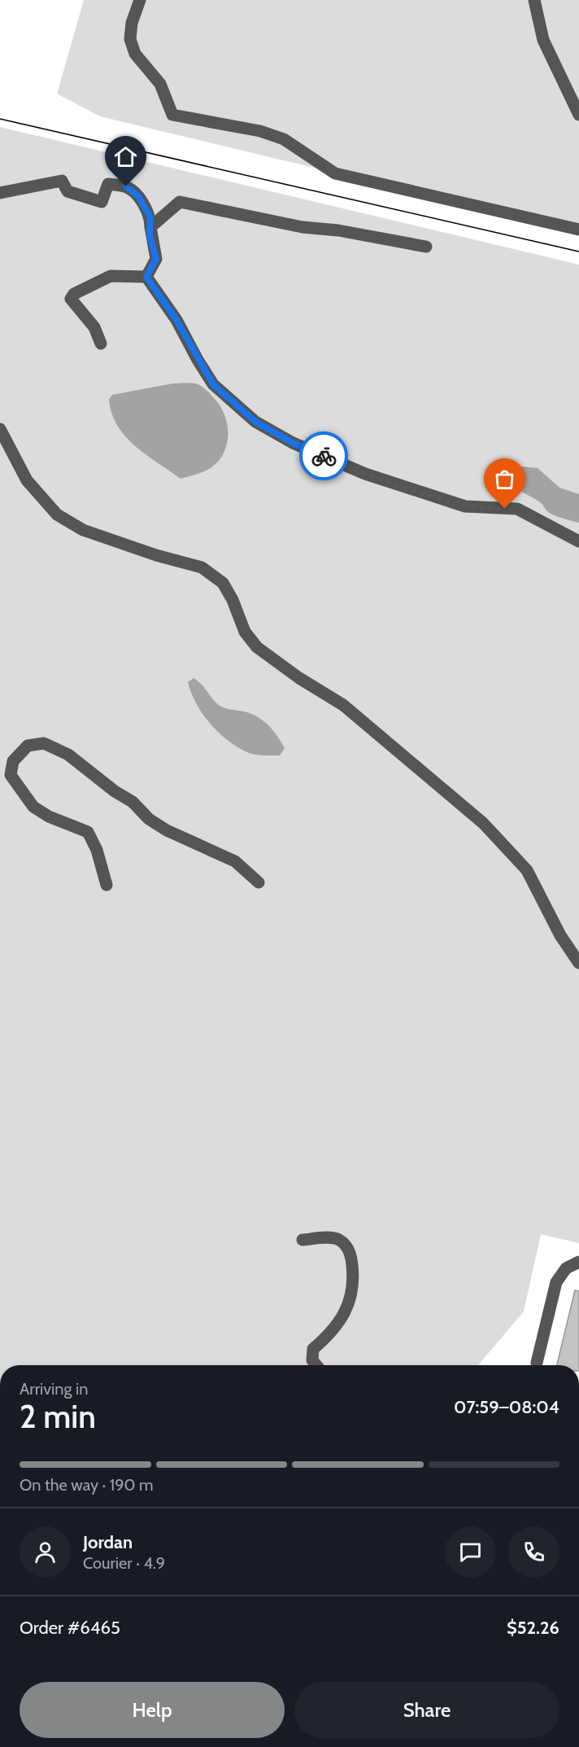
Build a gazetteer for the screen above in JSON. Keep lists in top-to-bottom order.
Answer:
{
  "page": {
    "heading": ["2 min", "Arriving in", "07:59–08:04"],
    "panel": [
      "Jordan",
      "Courier · 4.9",
      "Order #6465",
      "$52.26"
    ],
    "bar": "On the way · 190 m",
    "buttons": ["Help", "Share"]
  }
}
